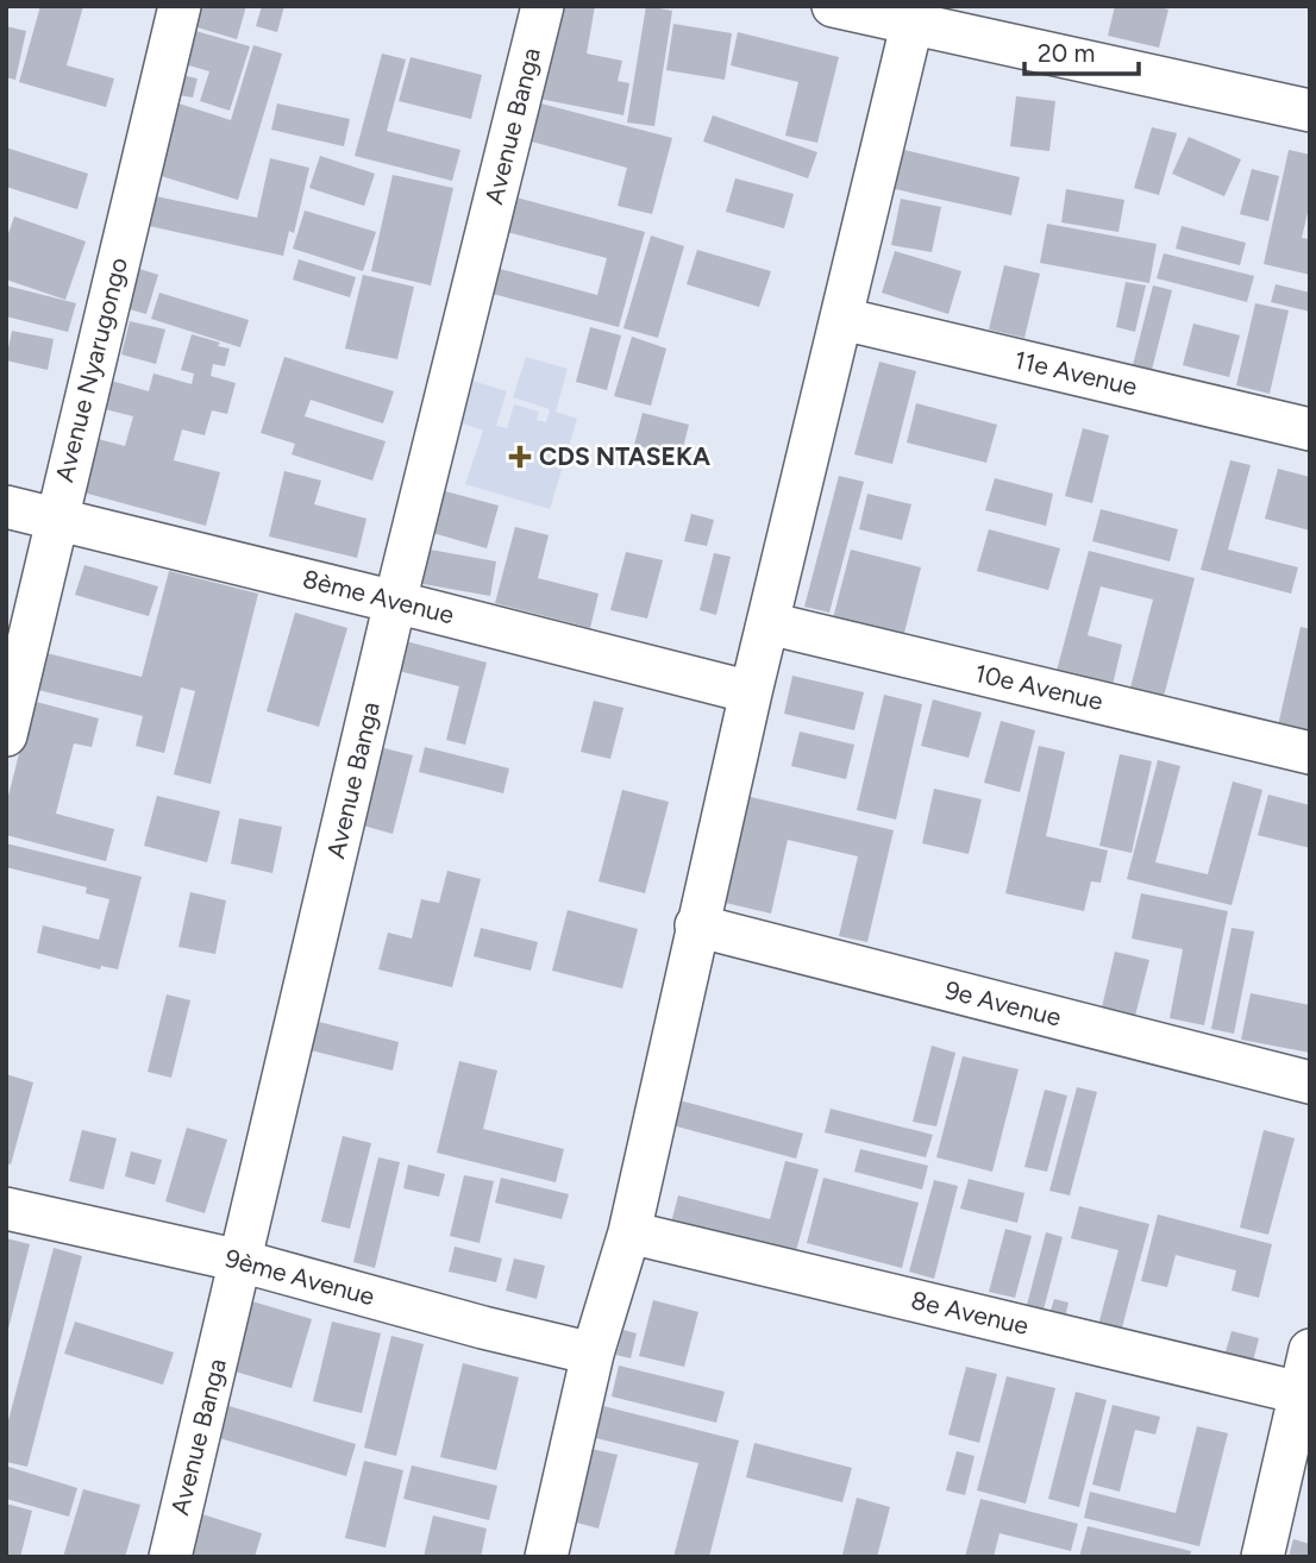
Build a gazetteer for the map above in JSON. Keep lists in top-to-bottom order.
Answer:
{
  "streets": {
    "street": [
      "Avenue Banga",
      "Avenue Nyarugongo",
      "11e Avenue",
      "8ème Avenue",
      "10e Avenue",
      "9e Avenue",
      "9ème Avenue",
      "8e Avenue"
    ]
  },
  "crossings": [
    ["Avenue Banga", "8ème Avenue"],
    ["Avenue Banga", "9ème Avenue"],
    ["Avenue Nyarugongo", "8ème Avenue"]
  ],
  "places": {
    "health": ["CDS NTASEKA"]
  },
  "scale_bar": "20 m"
}
